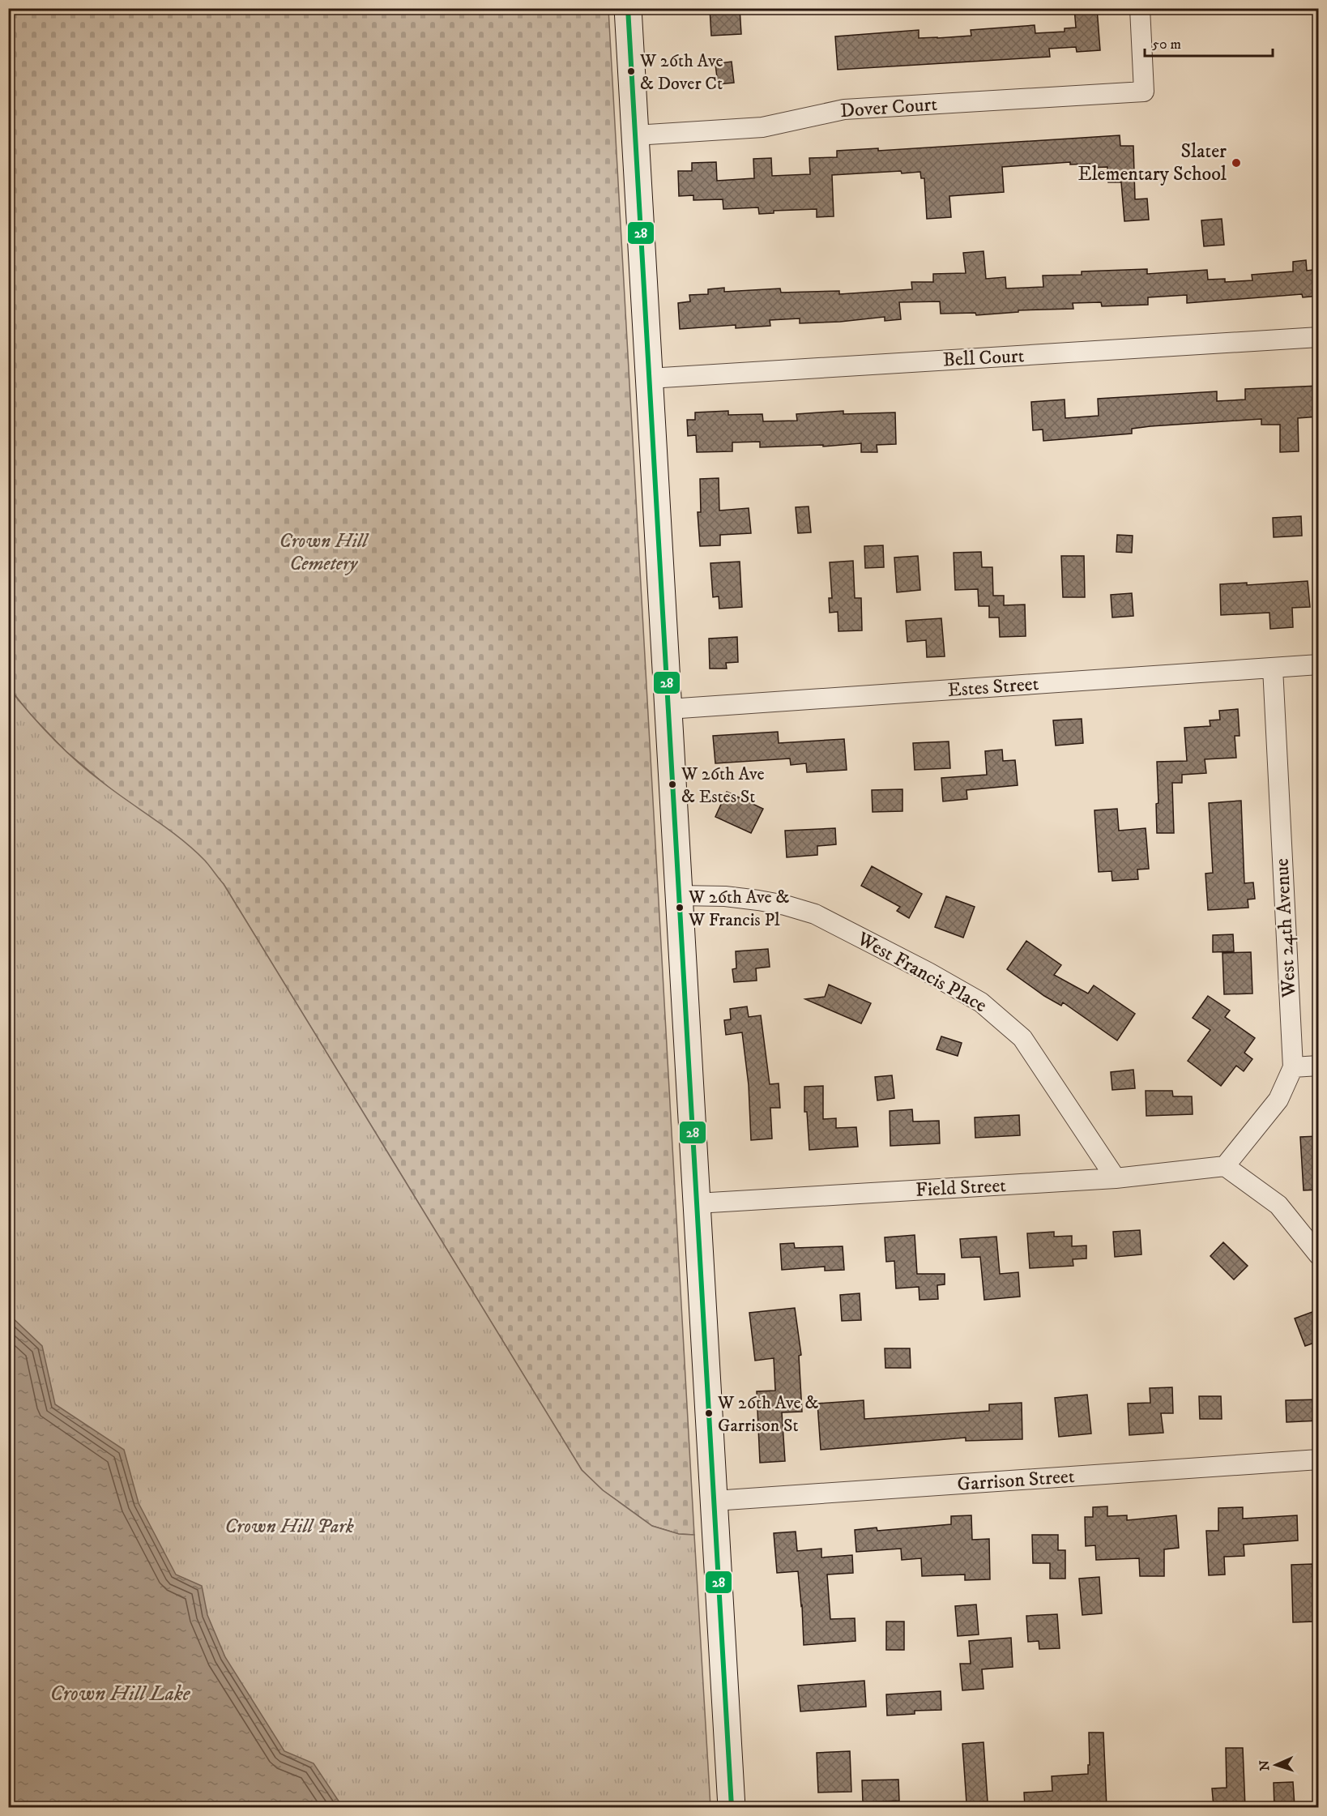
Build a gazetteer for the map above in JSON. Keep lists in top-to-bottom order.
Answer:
{
  "streets": {
    "street": [
      "Dover Court",
      "Bell Court",
      "Estes Street",
      "West 24th Avenue",
      "West Francis Place",
      "Field Street",
      "Garrison Street"
    ]
  },
  "crossings": [
    ["Estes Street", "West 24th Avenue"],
    ["West 24th Avenue", "Field Street"],
    ["West Francis Place", "Field Street"]
  ],
  "water": ["Crown Hill Lake"],
  "parks": ["Crown Hill Cemetery", "Crown Hill Park"],
  "places": [
    "W 26th Ave & Dover Ct",
    "Slater Elementary School",
    "W 26th Ave & Estes St",
    "W 26th Ave & W Francis Pl",
    "W 26th Ave & Garrison St"
  ],
  "lines": ["transit line 28"],
  "scale_bar": "50 m",
  "north": "left"
}
